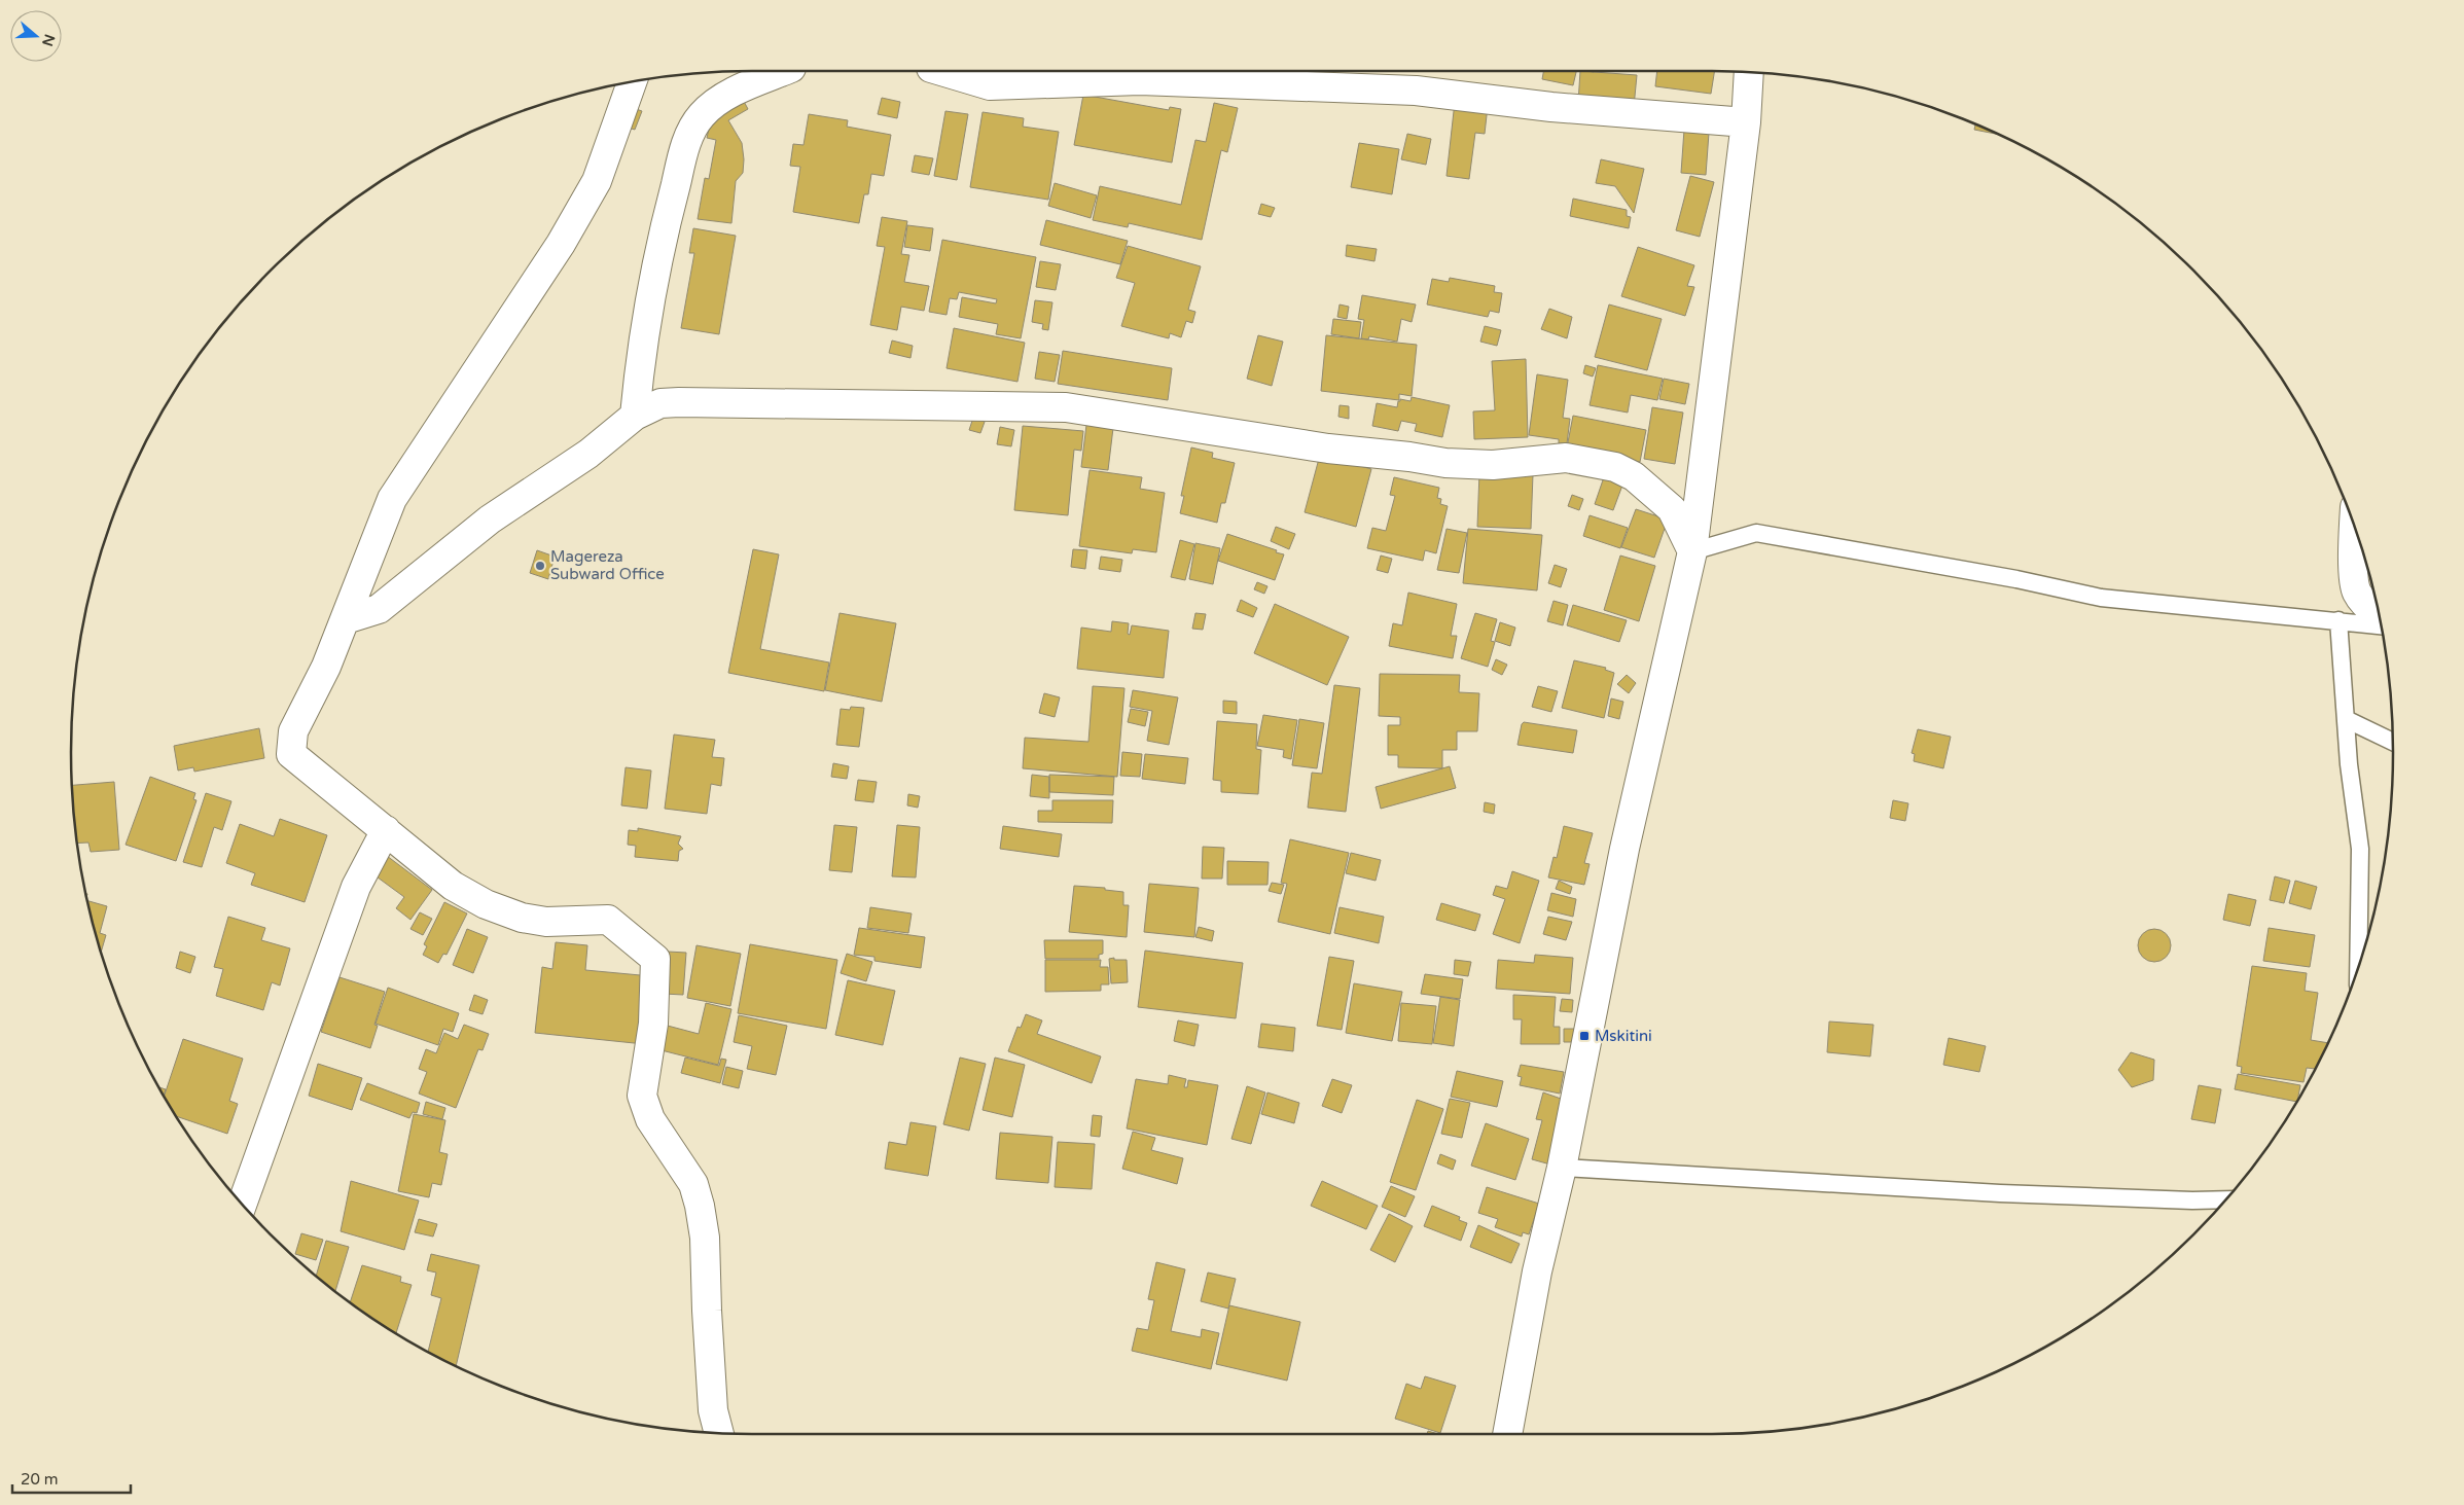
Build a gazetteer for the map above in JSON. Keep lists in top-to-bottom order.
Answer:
{
  "places": {
    "other": ["Magereza Subward Office"],
    "transit": ["Mskitini"]
  },
  "scale_bar": "20 m",
  "north": "right"
}
